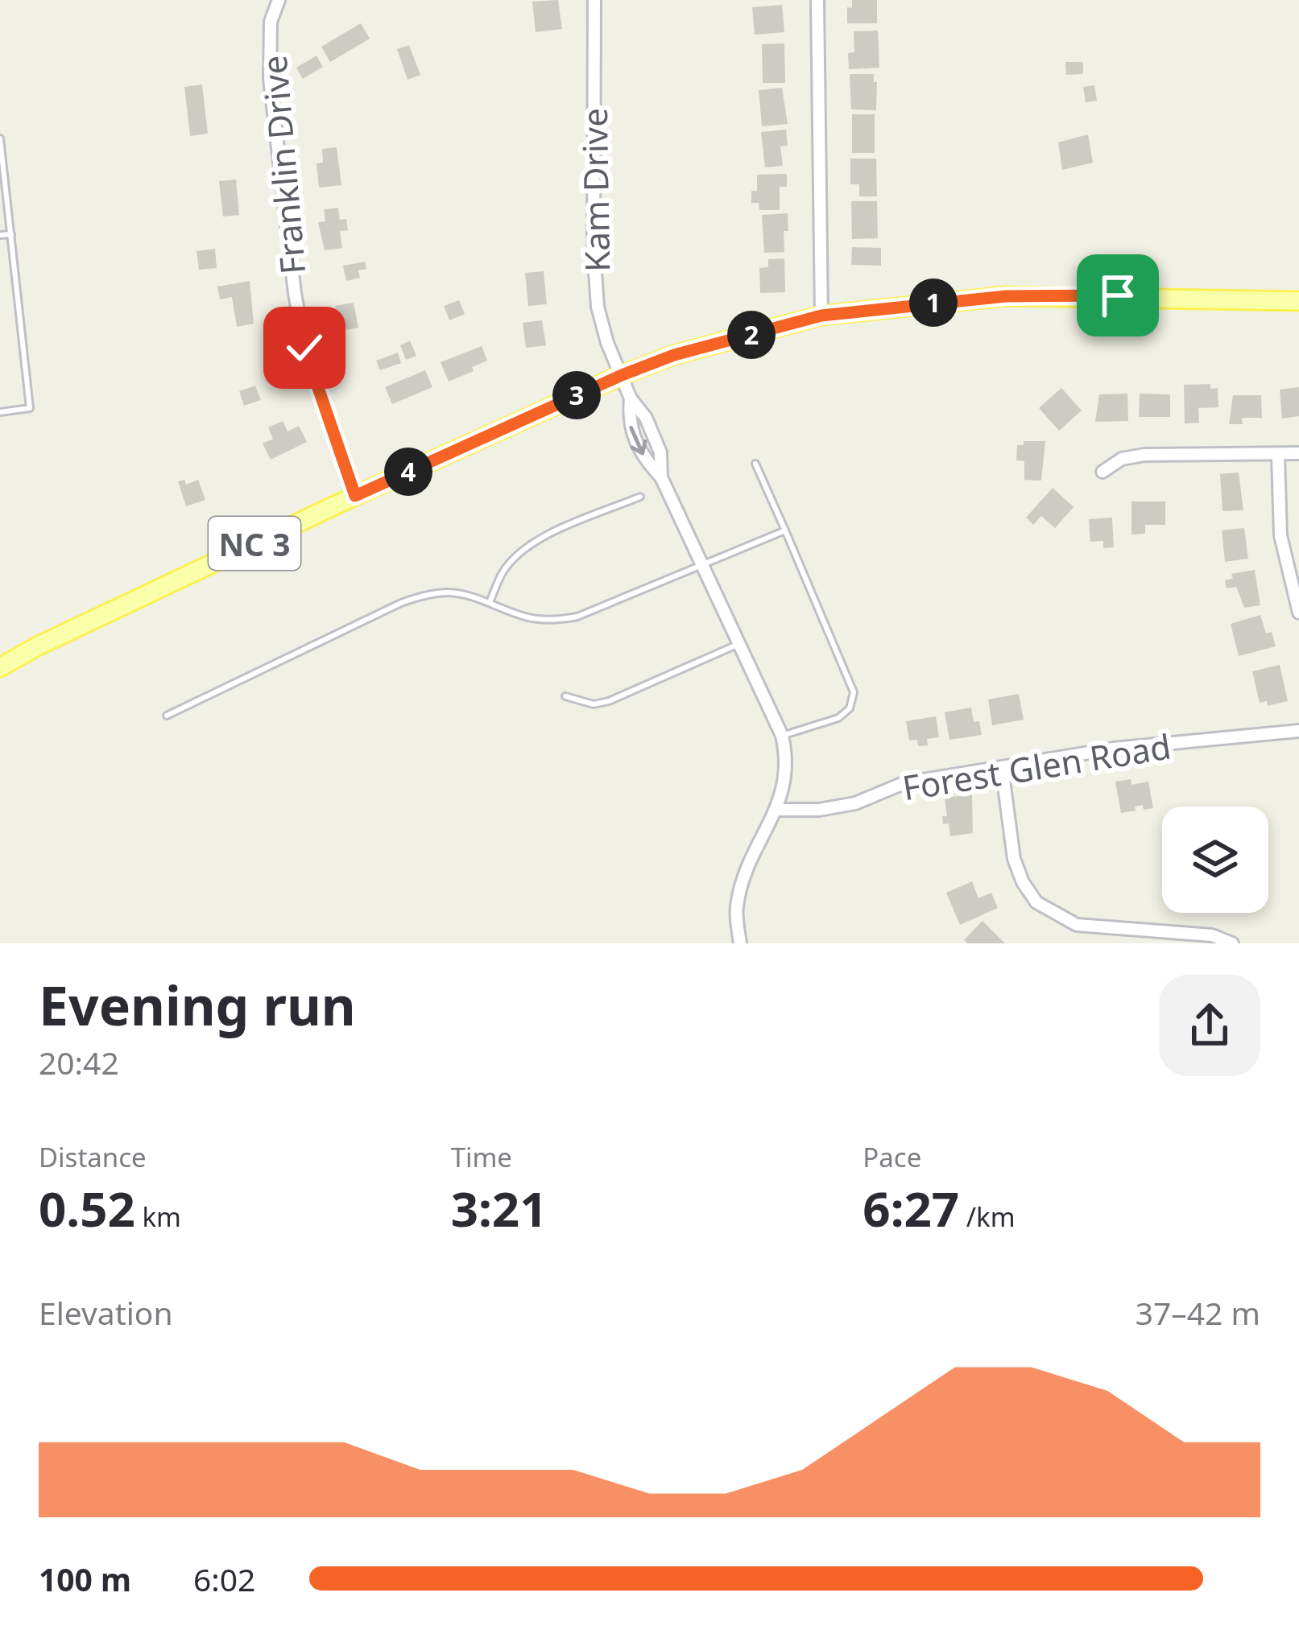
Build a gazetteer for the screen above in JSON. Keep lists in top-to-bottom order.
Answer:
{
  "streets": {
    "main road": ["NC 3"],
    "street": ["Franklin Drive", "Kam Drive", "Forest Glen Road"]
  },
  "crossings": [
    ["Franklin Drive", "NC 3"],
    ["Kam Drive", "NC 3"]
  ],
  "page": {
    "pins": [
      "1",
      "2",
      "3",
      "4"
    ],
    "heading": ["Evening run", "20:42"],
    "stats": [
      ["Distance", "0.52 km"],
      ["Time", "3:21"],
      ["Pace", "6:27 /km"]
    ],
    "chart": ["Elevation", "37–42 m"],
    "list": [
      {
        "name": "100 m",
        "note": "6:02"
      }
    ]
  }
}
